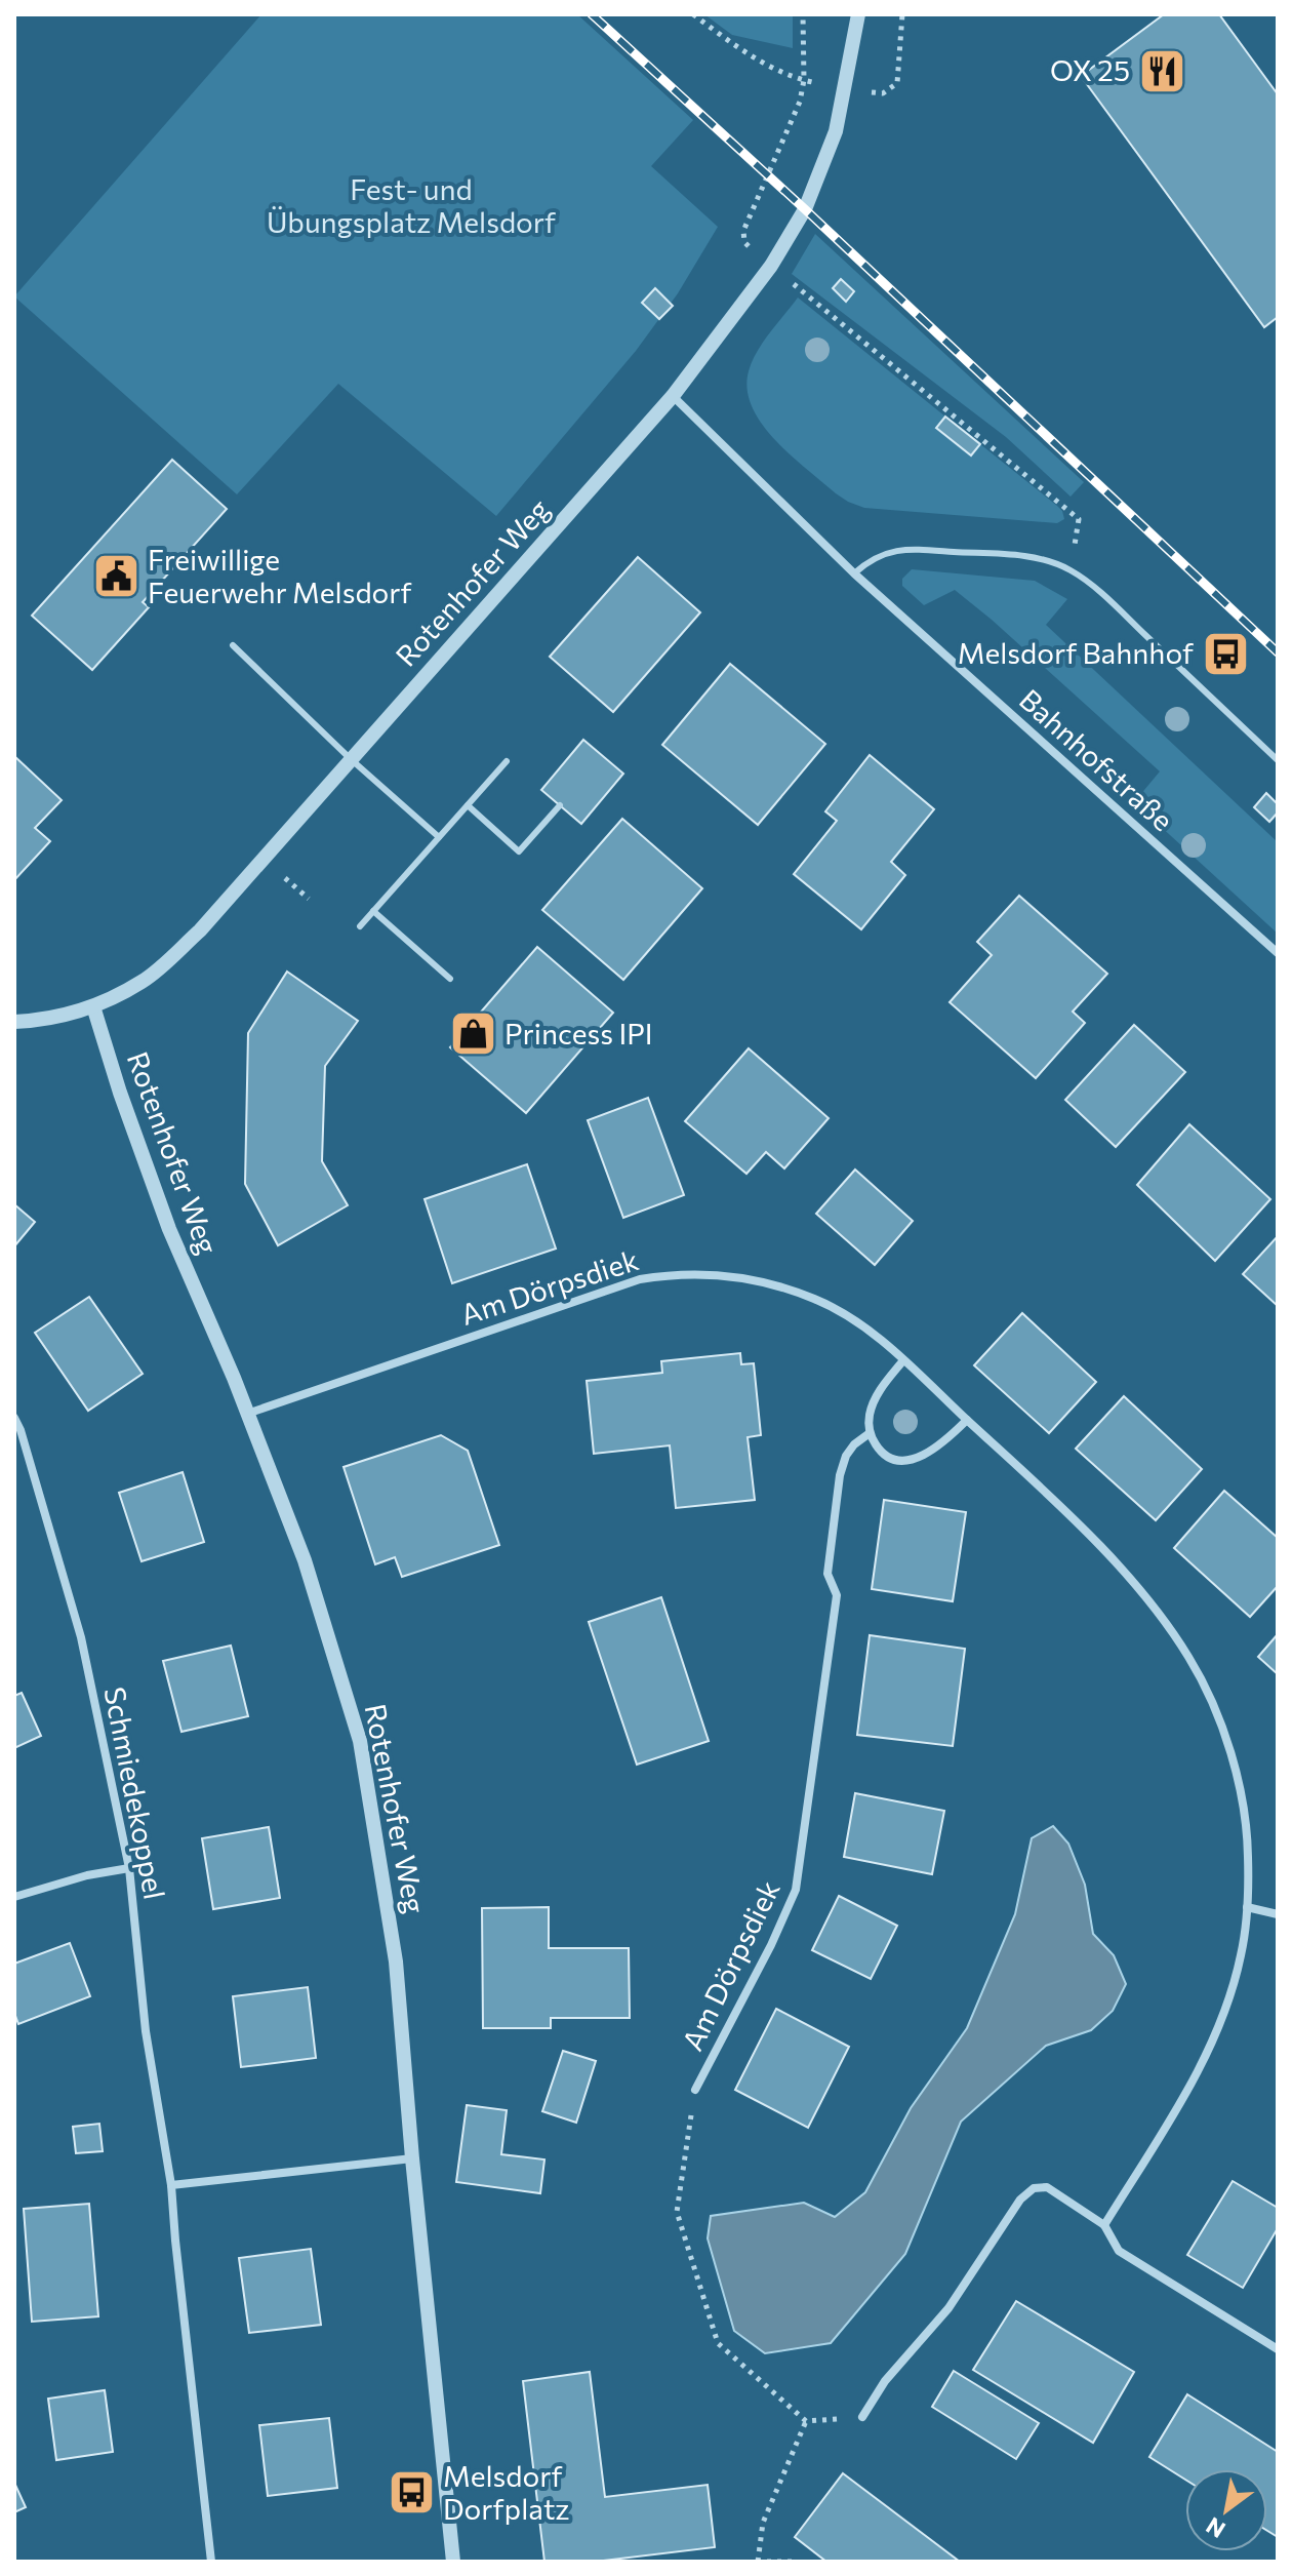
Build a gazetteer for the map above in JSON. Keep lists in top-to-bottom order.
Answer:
{
  "streets": {
    "street": [
      "Rotenhofer Weg",
      "Bahnhofstraße",
      "Am Dörpsdiek",
      "Schmiedekoppel"
    ]
  },
  "crossings": [
    ["Rotenhofer Weg", "Bahnhofstraße"],
    ["Rotenhofer Weg", "Am Dörpsdiek"]
  ],
  "parks": ["Fest- und Übungsplatz Melsdorf"],
  "places": {
    "restaurant": ["OX 25"],
    "public building": ["Freiwillige Feuerwehr Melsdorf"],
    "bus stop": ["Melsdorf Bahnhof", "Melsdorf Dorfplatz"],
    "shop": ["Princess IPI"]
  },
  "north": "bottom left"
}
